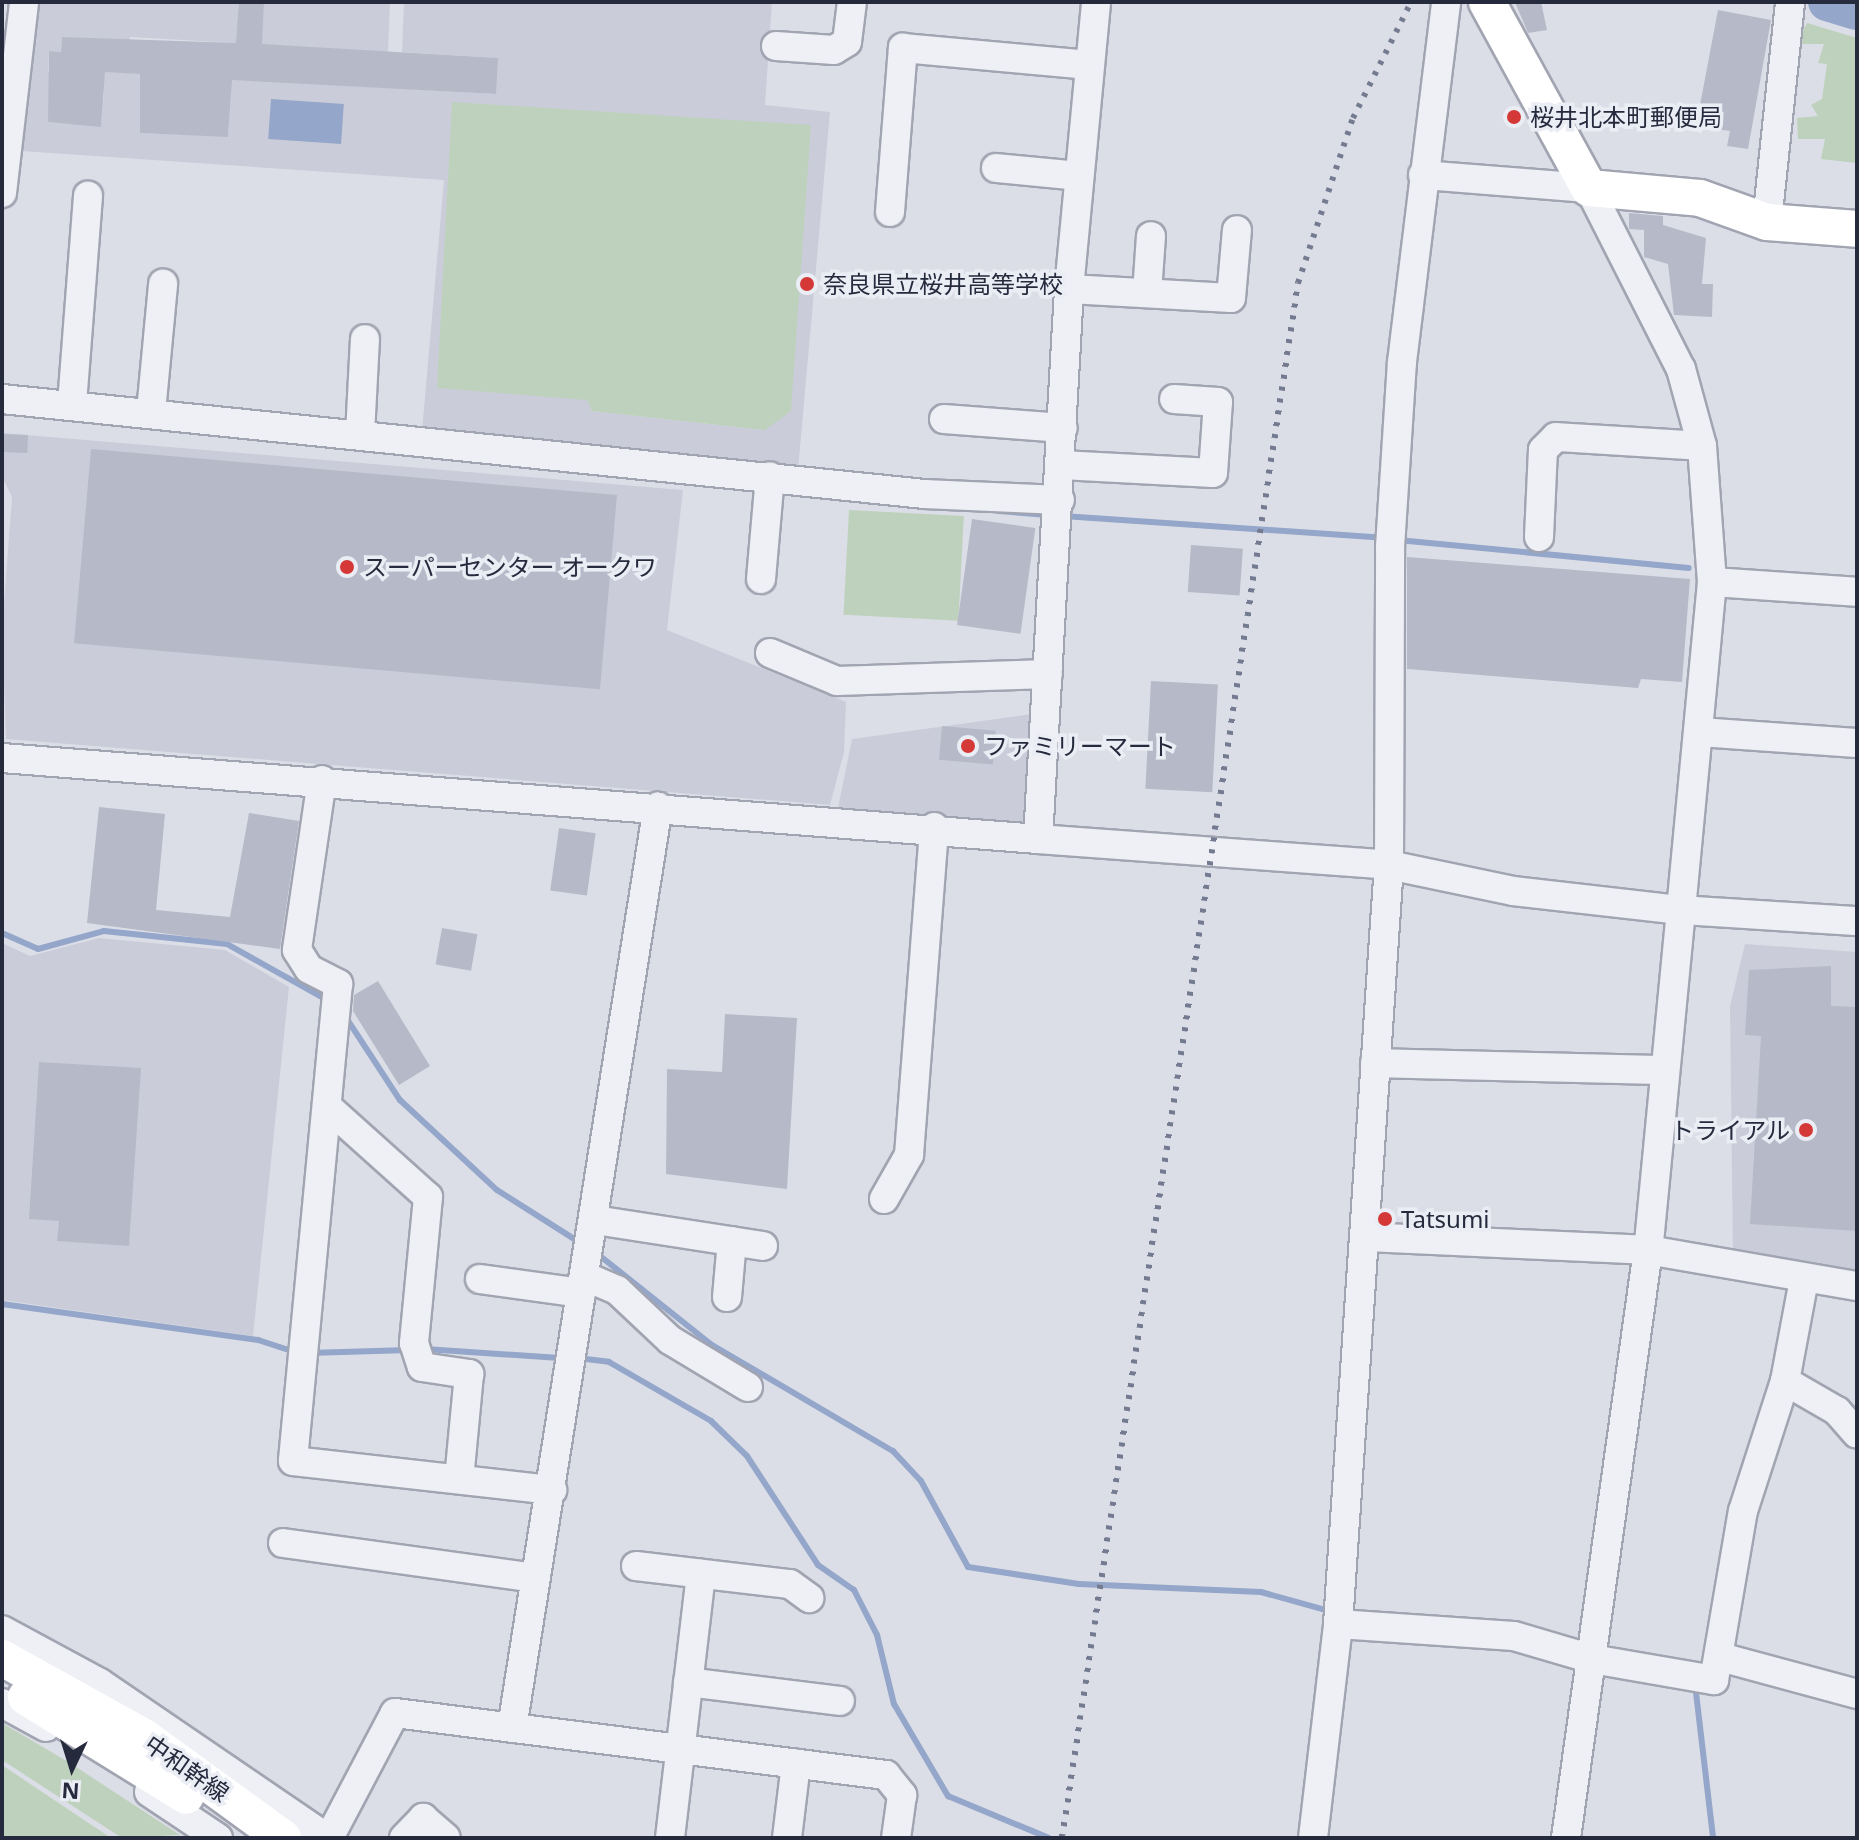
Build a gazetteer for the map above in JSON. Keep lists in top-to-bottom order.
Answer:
{
  "streets": {
    "main road": ["中和幹線"]
  },
  "places": [
    "桜井北本町郵便局",
    "奈良県立桜井高等学校",
    "スーパーセンター オークワ",
    "ファミリーマート",
    "トライアル",
    "Tatsumi"
  ],
  "north": "bottom"
}
